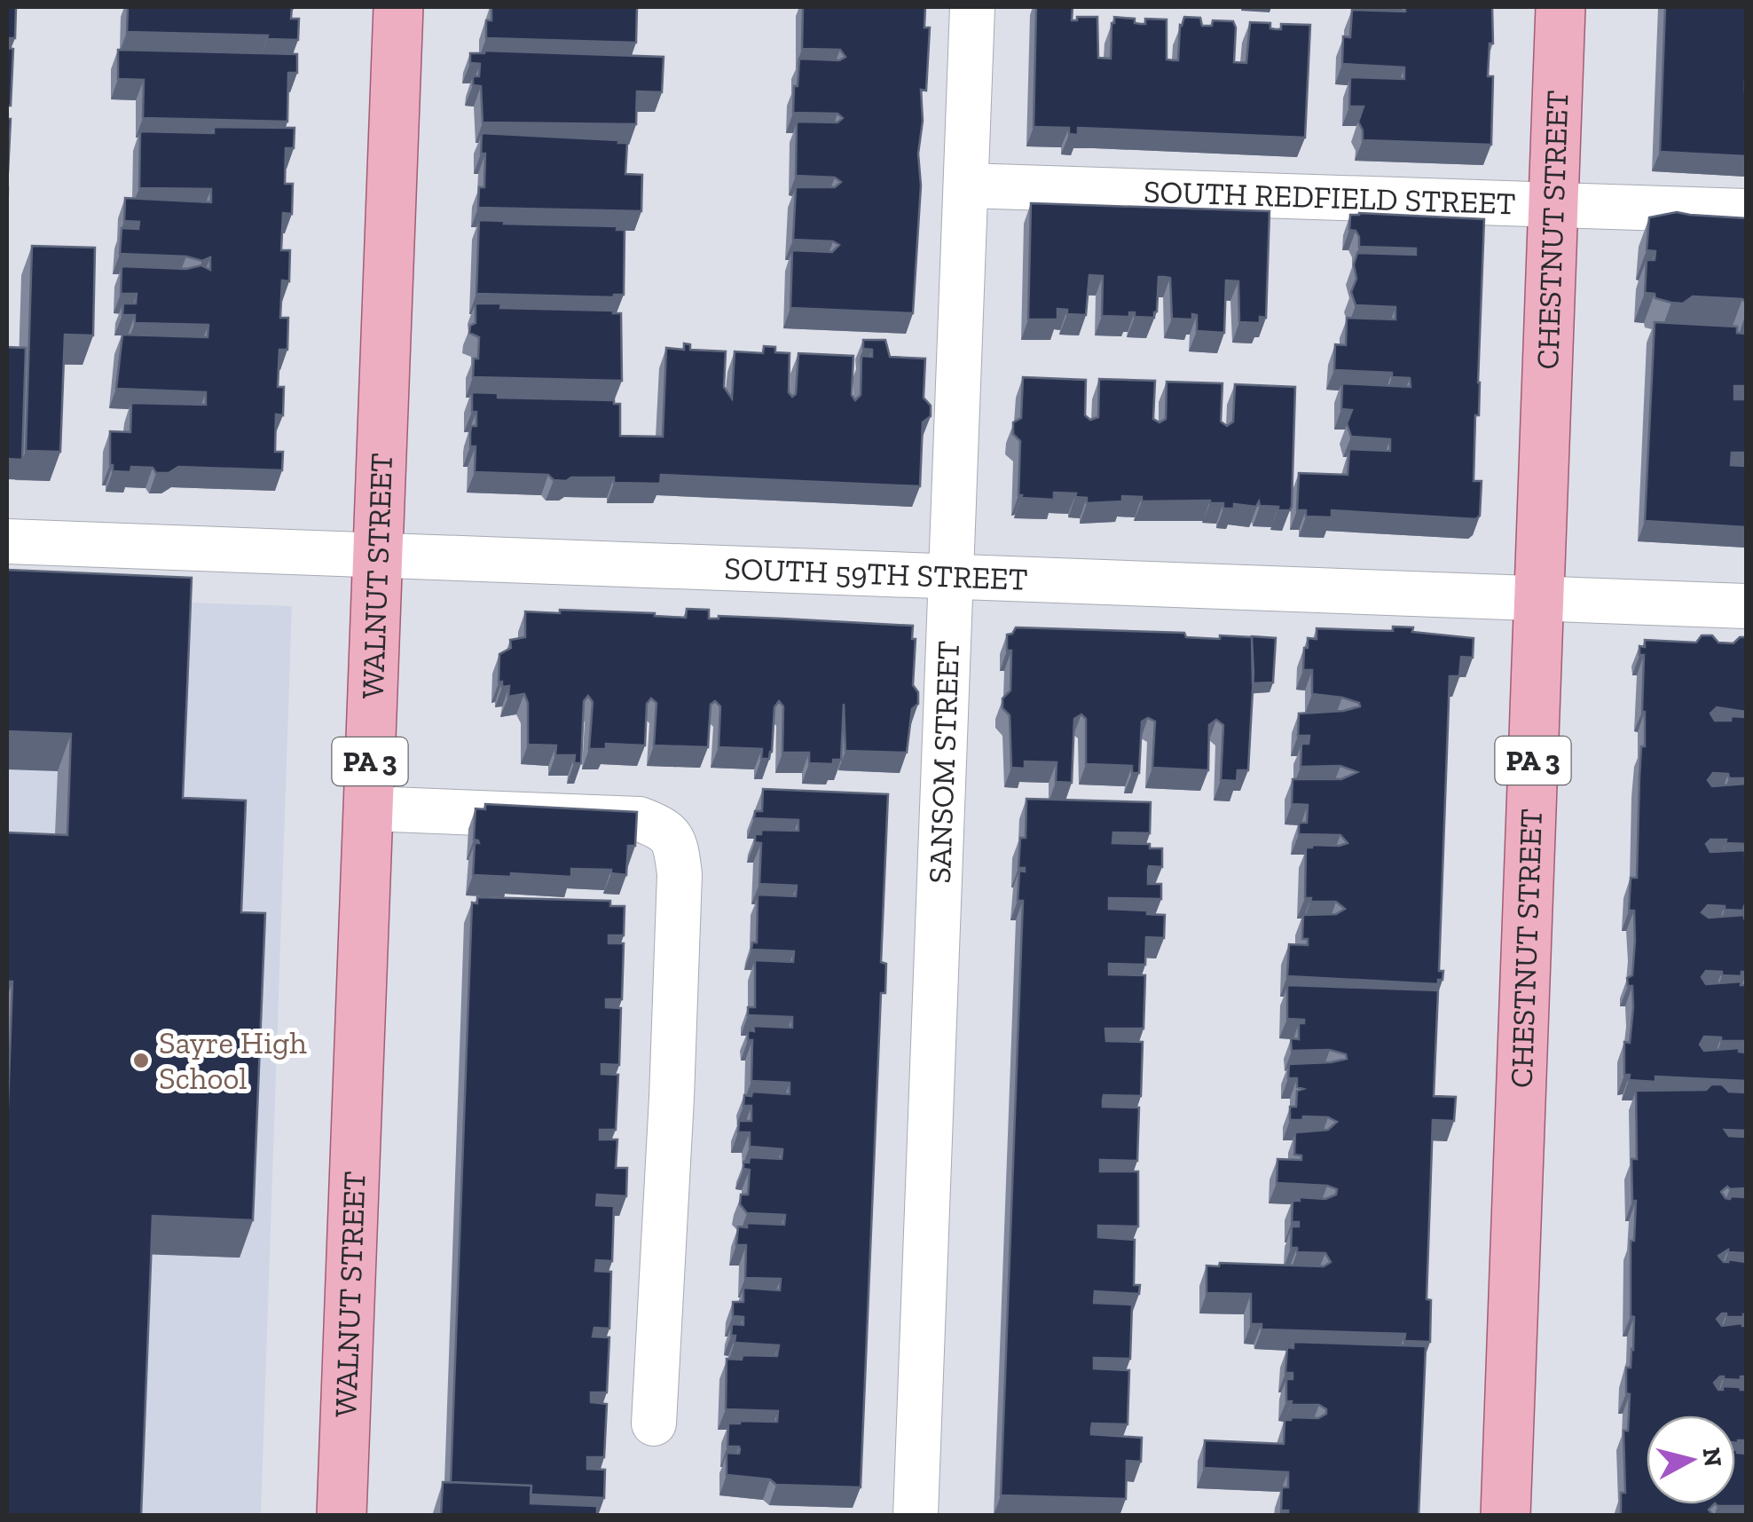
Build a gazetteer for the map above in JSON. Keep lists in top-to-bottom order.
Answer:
{
  "streets": {
    "main road": ["CHESTNUT STREET", "WALNUT STREET", "PA 3"],
    "street": ["SOUTH REDFIELD STREET", "SOUTH 59TH STREET", "SANSOM STREET"]
  },
  "crossings": [
    ["SOUTH REDFIELD STREET", "CHESTNUT STREET"],
    ["SOUTH REDFIELD STREET", "SANSOM STREET"],
    ["CHESTNUT STREET", "SOUTH 59TH STREET"],
    ["SOUTH 59TH STREET", "WALNUT STREET"],
    ["SOUTH 59TH STREET", "SANSOM STREET"]
  ],
  "places": ["Sayre High School"],
  "north": "right"
}
